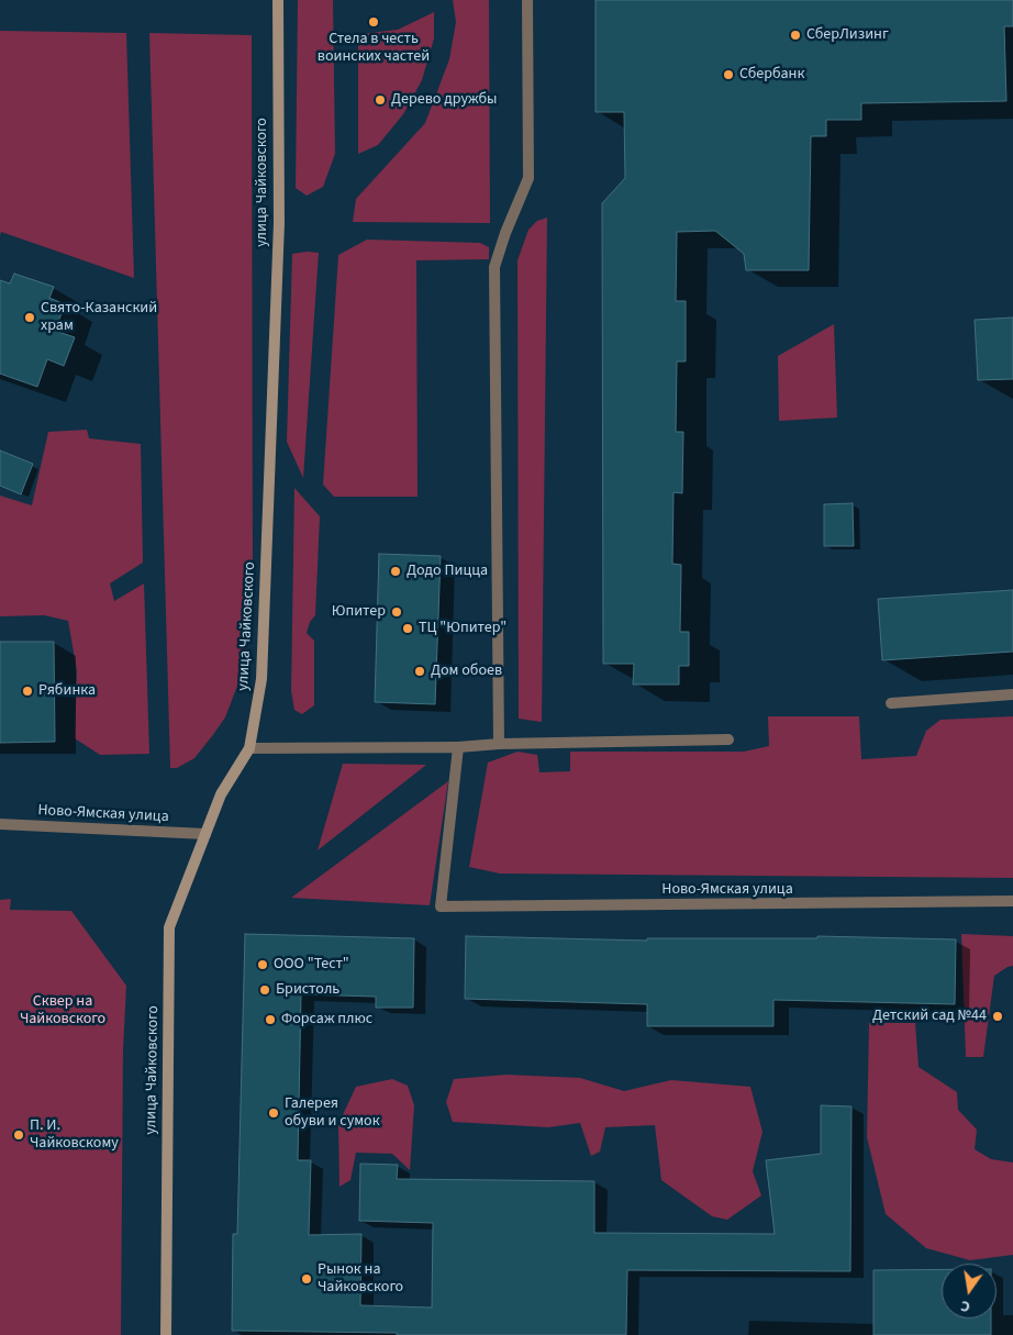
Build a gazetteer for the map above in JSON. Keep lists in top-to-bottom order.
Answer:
{
  "streets": {
    "main road": ["улица Чайковского"],
    "street": ["Ново-Ямская улица"]
  },
  "crossings": [
    ["улица Чайковского", "Ново-Ямская улица"]
  ],
  "parks": ["Сквер на Чайковского"],
  "places": [
    "Стела в честь воинских частей",
    "СберЛизинг",
    "Сбербанк",
    "Дерево дружбы",
    "Свято-Казанский храм",
    "Додо Пицца",
    "Юпитер",
    "ТЦ \"Юпитер\"",
    "Дом обоев",
    "Рябинка",
    "ООО \"Тест\"",
    "Бристоль",
    "Детский сад №44",
    "Форсаж плюс",
    "Галерея обуви и сумок",
    "П. И. Чайковскому",
    "Рынок на Чайковского"
  ],
  "north": "bottom"
}
